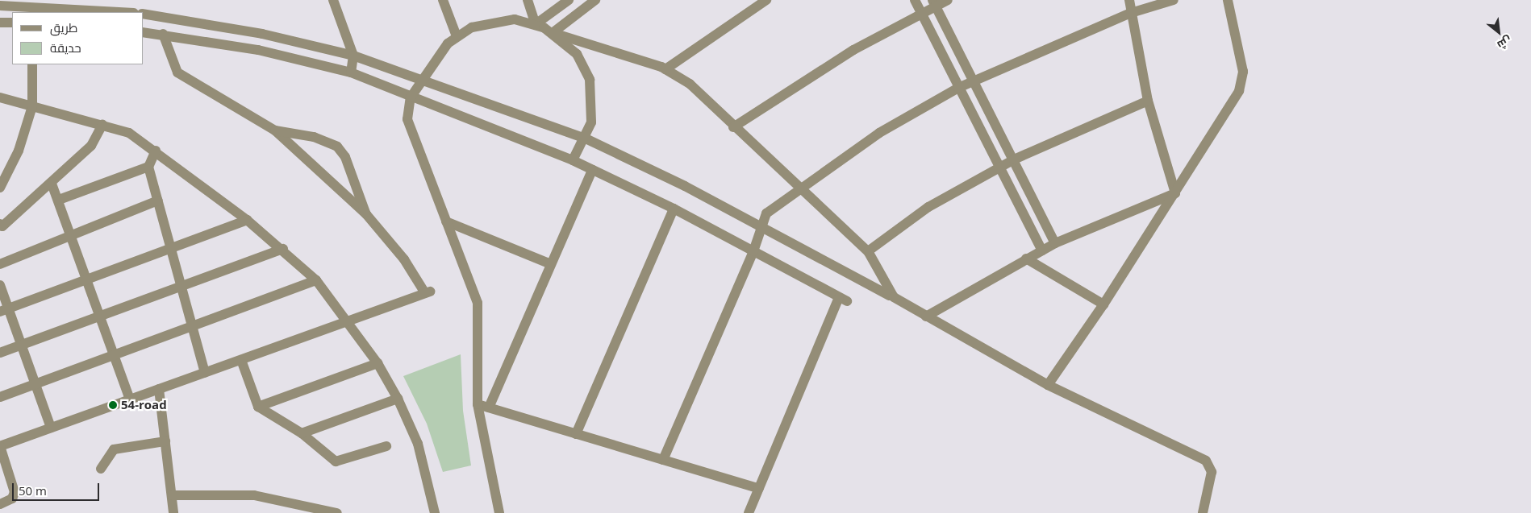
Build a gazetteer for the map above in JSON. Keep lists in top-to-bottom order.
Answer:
{
  "places": ["54-road"],
  "legend": ["طريق", "حديقة"],
  "scale_bar": "50 m",
  "north": "bottom right"
}
